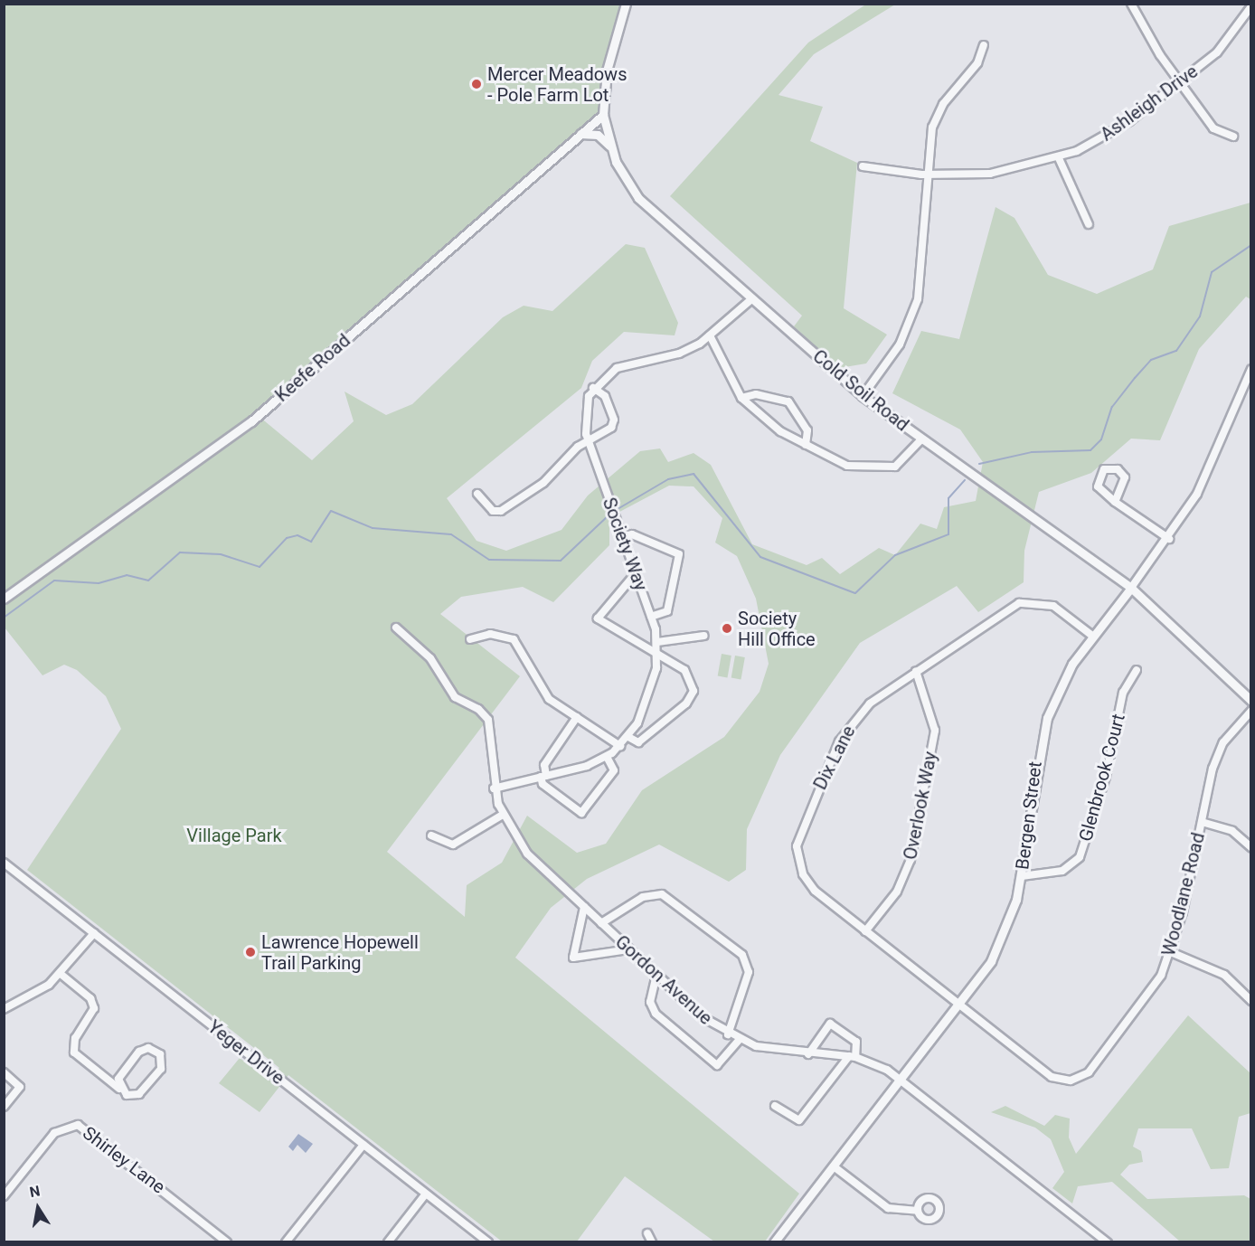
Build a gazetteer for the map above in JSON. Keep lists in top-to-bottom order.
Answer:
{
  "streets": {
    "street": [
      "Ashleigh Drive",
      "Keefe Road",
      "Cold Soil Road",
      "Society Way",
      "Dix Lane",
      "Glenbrook Court",
      "Overlook Way",
      "Bergen Street",
      "Woodlane Road",
      "Gordon Avenue",
      "Yeger Drive",
      "Shirley Lane"
    ]
  },
  "crossings": [
    ["Keefe Road", "Cold Soil Road"],
    ["Cold Soil Road", "Bergen Street"],
    ["Society Way", "Gordon Avenue"],
    ["Dix Lane", "Overlook Way"],
    ["Dix Lane", "Bergen Street"],
    ["Dix Lane", "Woodlane Road"],
    ["Glenbrook Court", "Bergen Street"],
    ["Bergen Street", "Woodlane Road"],
    ["Bergen Street", "Gordon Avenue"]
  ],
  "parks": ["Village Park"],
  "places": ["Mercer Meadows - Pole Farm Lot", "Society Hill Office", "Lawrence Hopewell Trail Parking"],
  "north": "top"
}
